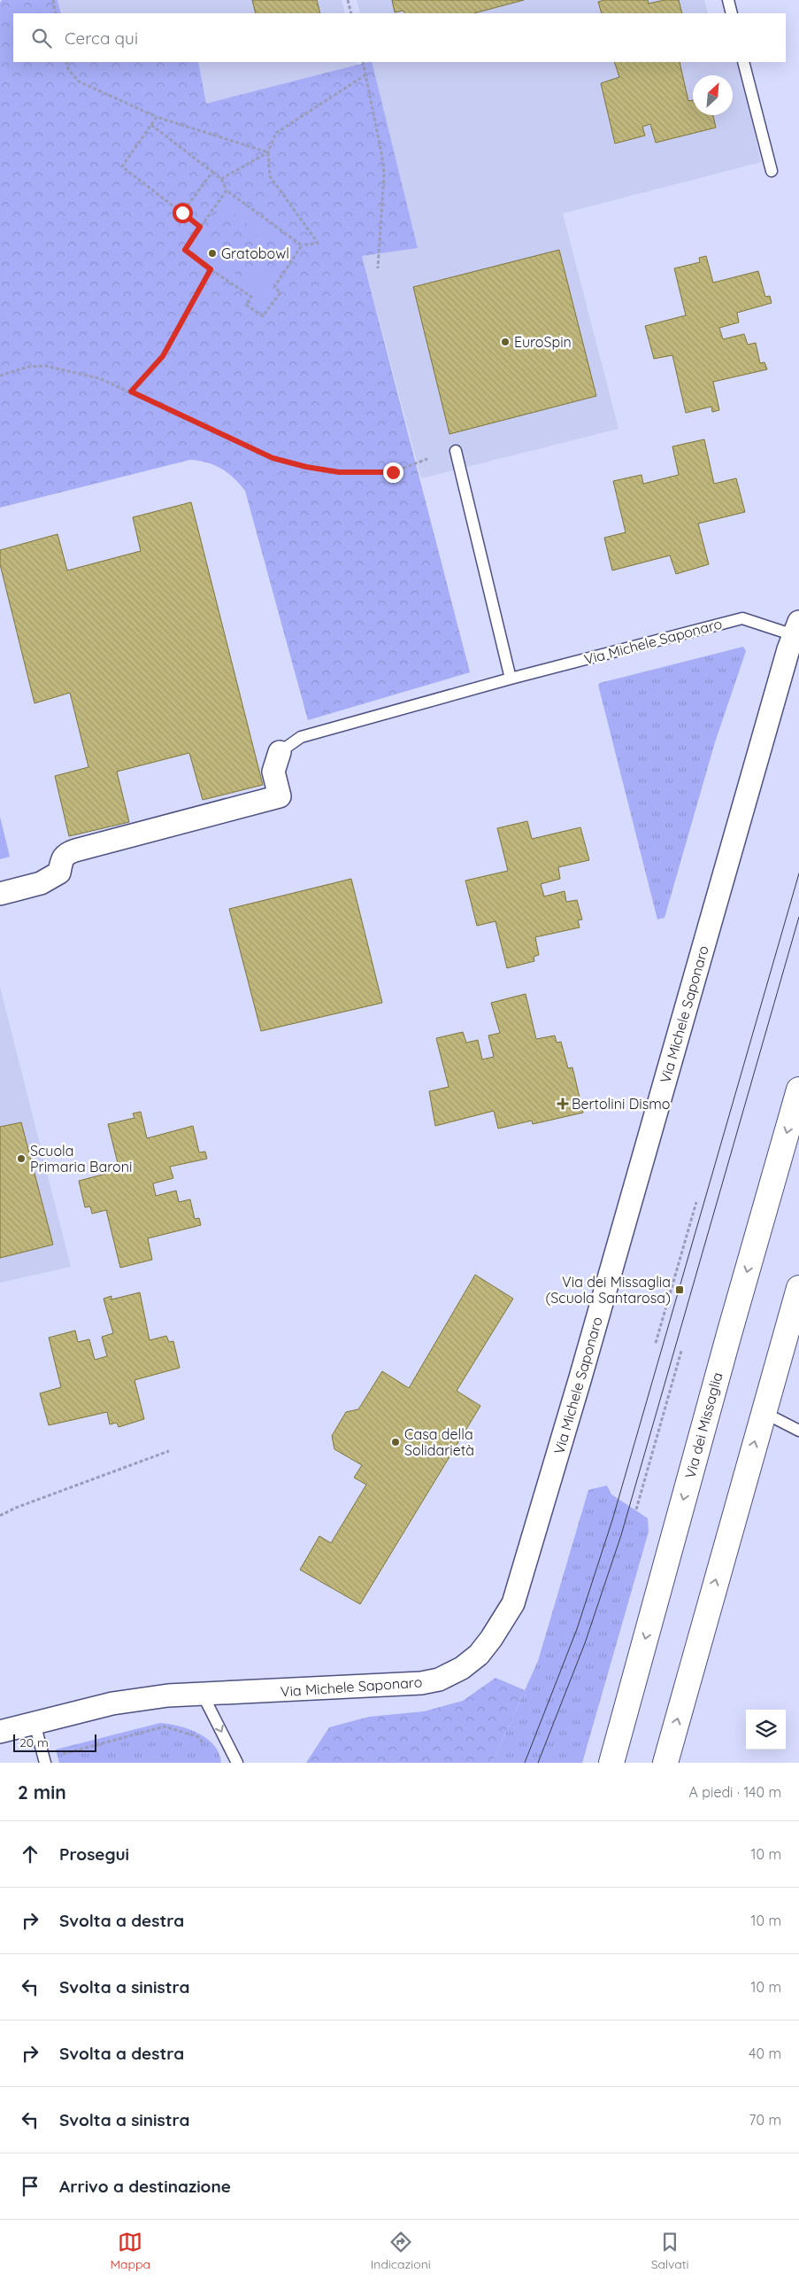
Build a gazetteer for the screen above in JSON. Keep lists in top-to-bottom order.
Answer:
{
  "streets": {
    "main road": ["Via dei Missaglia"],
    "street": ["Via Michele Saponaro"]
  },
  "places": {
    "other": [
      "Gratobowl",
      "EuroSpin",
      "Scuola Primaria Baroni",
      "Casa della Solidarietà"
    ],
    "health": ["Bertolini Dismo"],
    "transit": ["Via dei Missaglia (Scuola Santarosa)"]
  },
  "scale_bar": "20 m",
  "north": "top right",
  "page": {
    "search": "Cerca qui",
    "scale": "20 m",
    "heading": ["2 min", "A piedi · 140 m"],
    "list": [
      ["Prosegui", "10 m"],
      ["Svolta a destra", "10 m"],
      ["Svolta a sinistra", "10 m"],
      ["Svolta a destra", "40 m"],
      ["Svolta a sinistra", "70 m"],
      "Arrivo a destinazione"
    ],
    "nav": ["Mappa", "Indicazioni", "Salvati"]
  }
}
